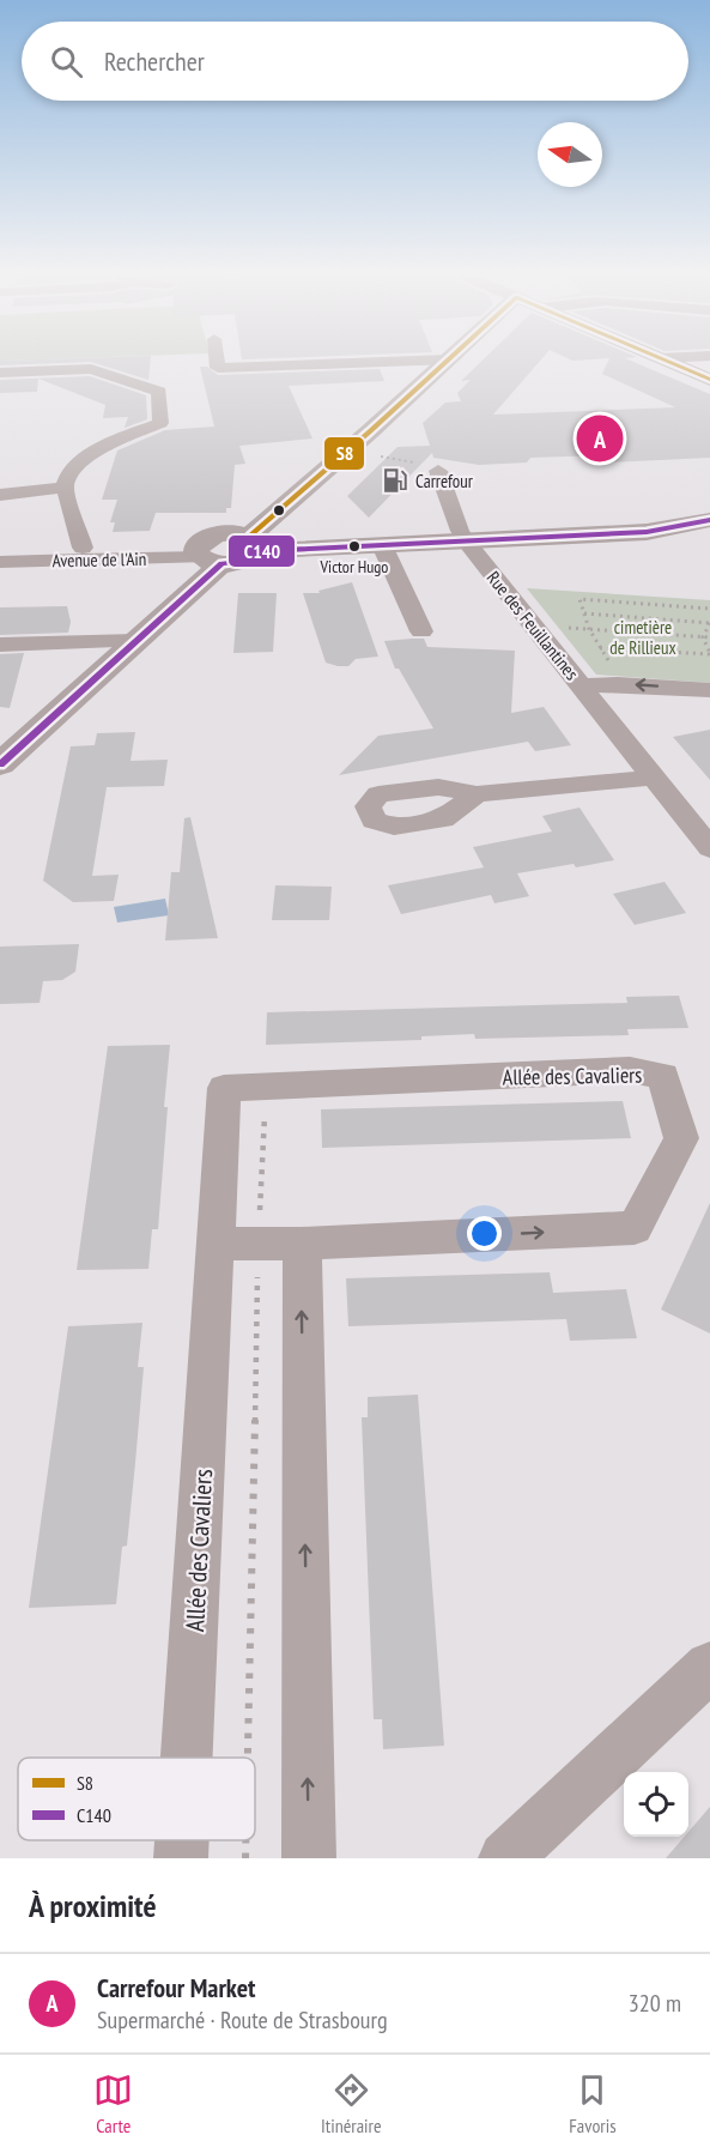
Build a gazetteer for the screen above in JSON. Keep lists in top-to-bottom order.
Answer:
{
  "streets": {
    "street": ["Avenue de l'Ain", "Rue des Feuillantines", "Allée des Cavaliers"]
  },
  "parks": ["cimetière de Rillieux"],
  "places": {
    "fuel station": ["Carrefour"],
    "other": ["Victor Hugo"]
  },
  "lines": ["transit line S8", "transit line C140"],
  "legend": ["S8", "C140"],
  "north": "left",
  "page": {
    "search": "Rechercher",
    "pins": "A",
    "heading": "À proximité",
    "list": [
      {
        "mark": "A",
        "name": "Carrefour Market",
        "note": "Supermarché · Route de Strasbourg",
        "value": "320 m"
      }
    ],
    "nav": ["Carte", "Itinéraire", "Favoris"]
  }
}
